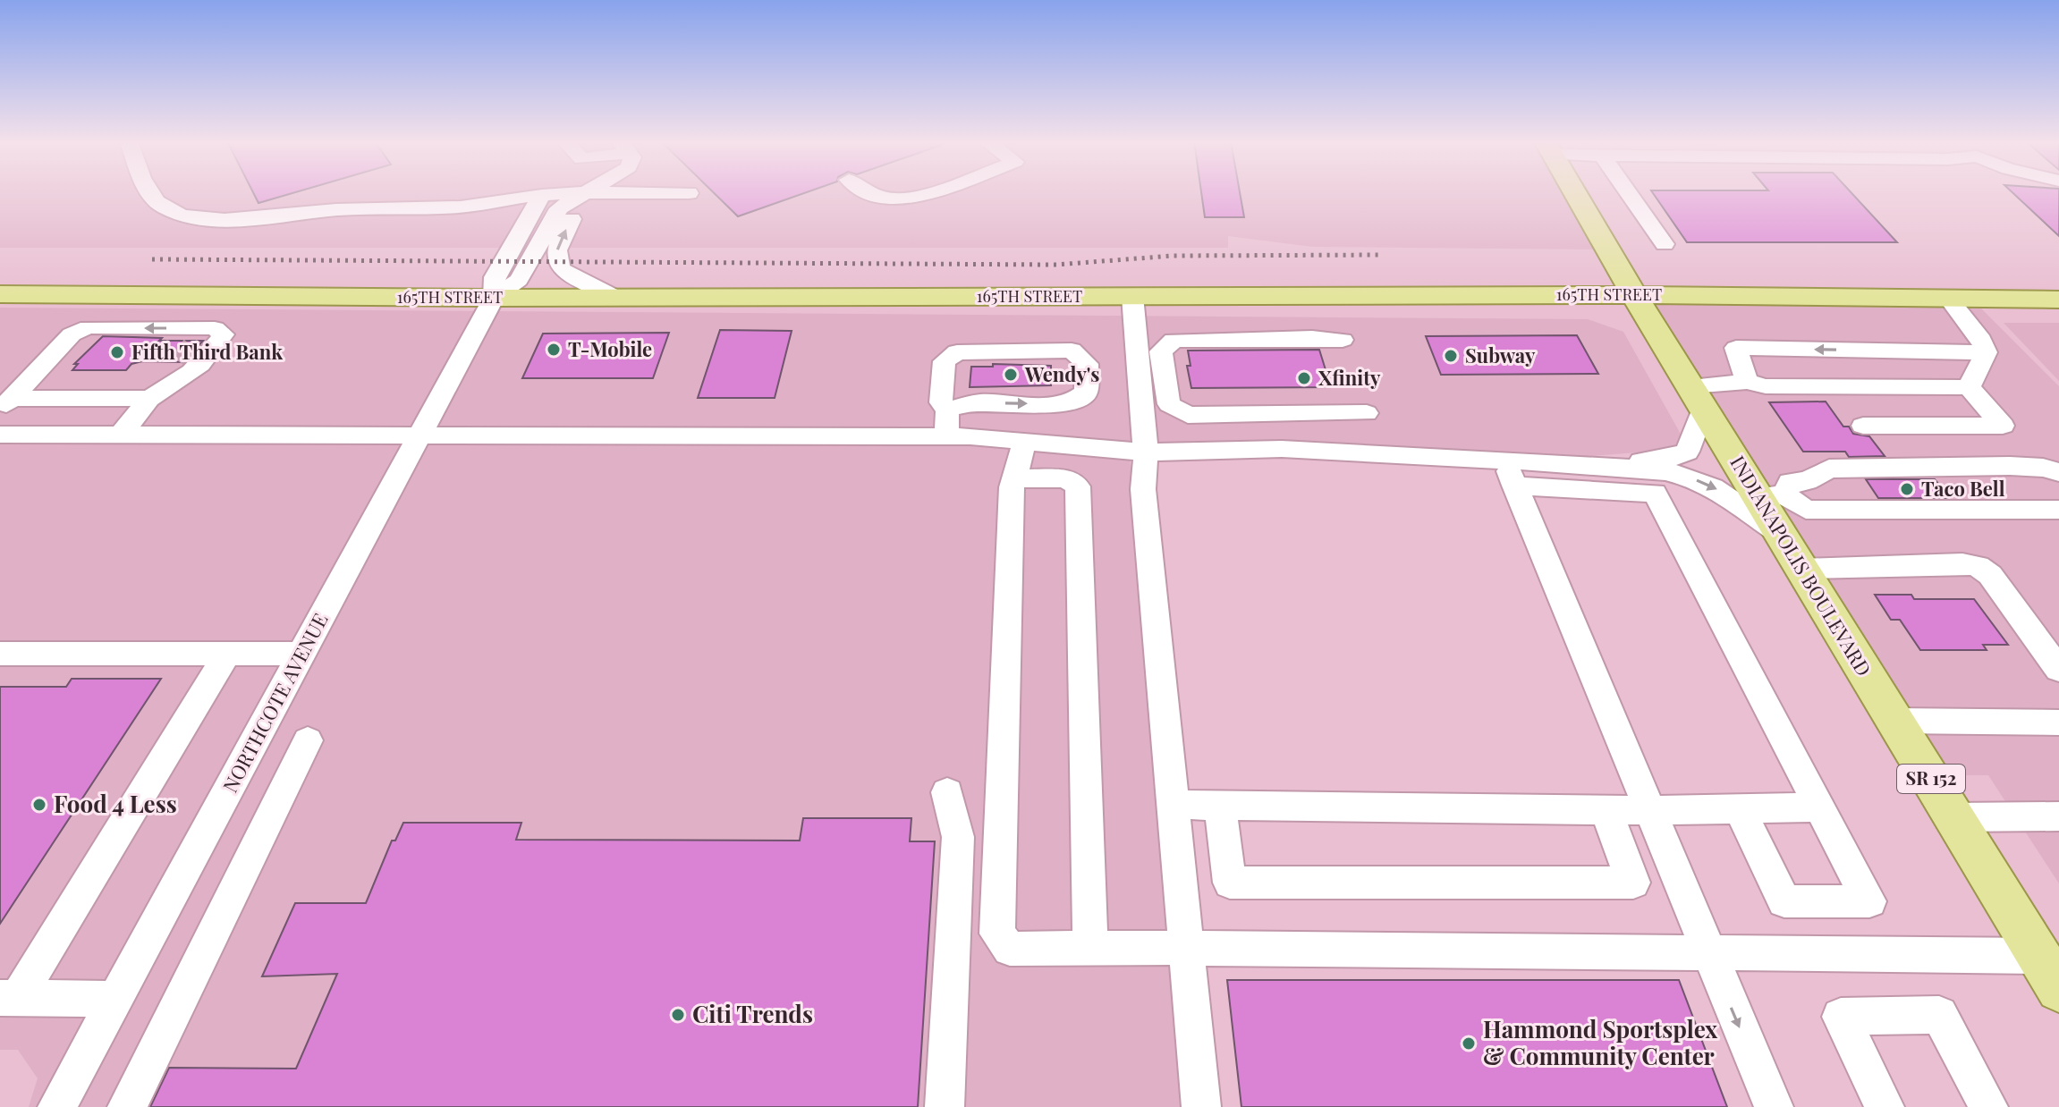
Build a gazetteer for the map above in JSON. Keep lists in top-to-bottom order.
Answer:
{
  "streets": {
    "main road": ["165TH STREET", "INDIANAPOLIS BOULEVARD", "SR 152"],
    "street": ["NORTHCOTE AVENUE"]
  },
  "crossings": [
    ["165TH STREET", "INDIANAPOLIS BOULEVARD"],
    ["165TH STREET", "NORTHCOTE AVENUE"]
  ],
  "places": [
    "T-Mobile",
    "Fifth Third Bank",
    "Subway",
    "Wendy's",
    "Xfinity",
    "Taco Bell",
    "Food 4 Less",
    "Citi Trends",
    "Hammond Sportsplex & Community Center"
  ]
}
